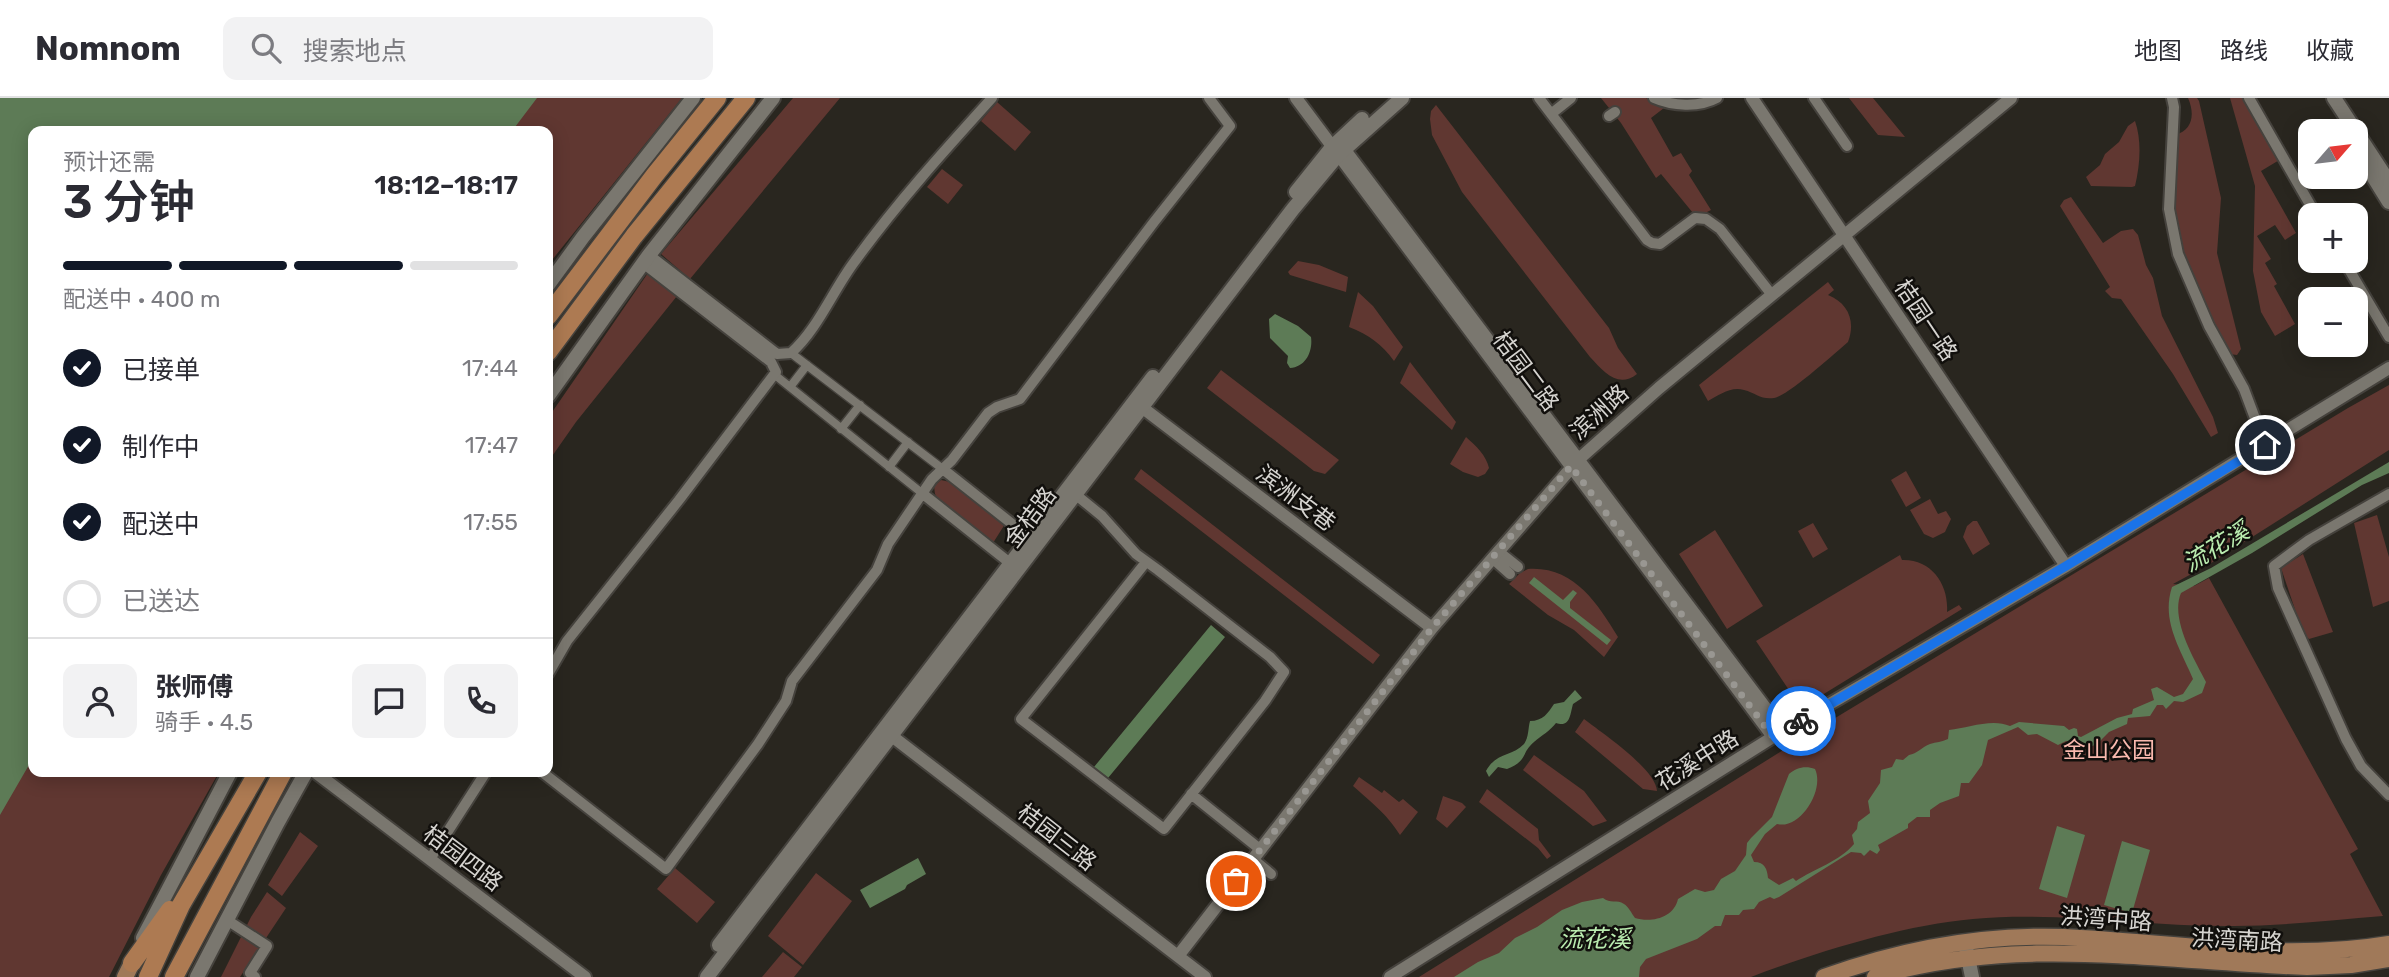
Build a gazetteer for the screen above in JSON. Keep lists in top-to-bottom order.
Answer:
{
  "streets": {
    "main road": ["金桔路", "洪湾中路", "洪湾南路"],
    "street": [
      "桔园一路",
      "桔园二路",
      "滨洲路",
      "滨洲支巷",
      "花溪中路",
      "桔园三路",
      "桔园四路"
    ]
  },
  "crossings": [
    ["桔园一路", "滨洲路"],
    ["桔园一路", "花溪中路"],
    ["桔园二路", "滨洲路"],
    ["桔园二路", "金桔路"],
    ["桔园二路", "花溪中路"],
    ["滨洲路", "滨洲支巷"],
    ["滨洲路", "桔园三路"],
    ["滨洲支巷", "金桔路"],
    ["金桔路", "桔园三路"],
    ["洪湾中路", "洪湾南路"]
  ],
  "water": ["流花溪"],
  "parks": ["金山公园"],
  "north": "top right",
  "page": {
    "header": "Nomnom",
    "search": "搜索地点",
    "nav": ["地图", "路线", "收藏"],
    "map_buttons": ["+", "−"],
    "heading": ["3 分钟", "预计还需", "18:12–18:17"],
    "panel": ["张师傅", "骑手 · 4.5"],
    "bar": "配送中 · 400 m",
    "list": [
      ["已接单", "17:44"],
      ["制作中", "17:47"],
      ["配送中", "17:55"],
      "已送达"
    ]
  }
}
